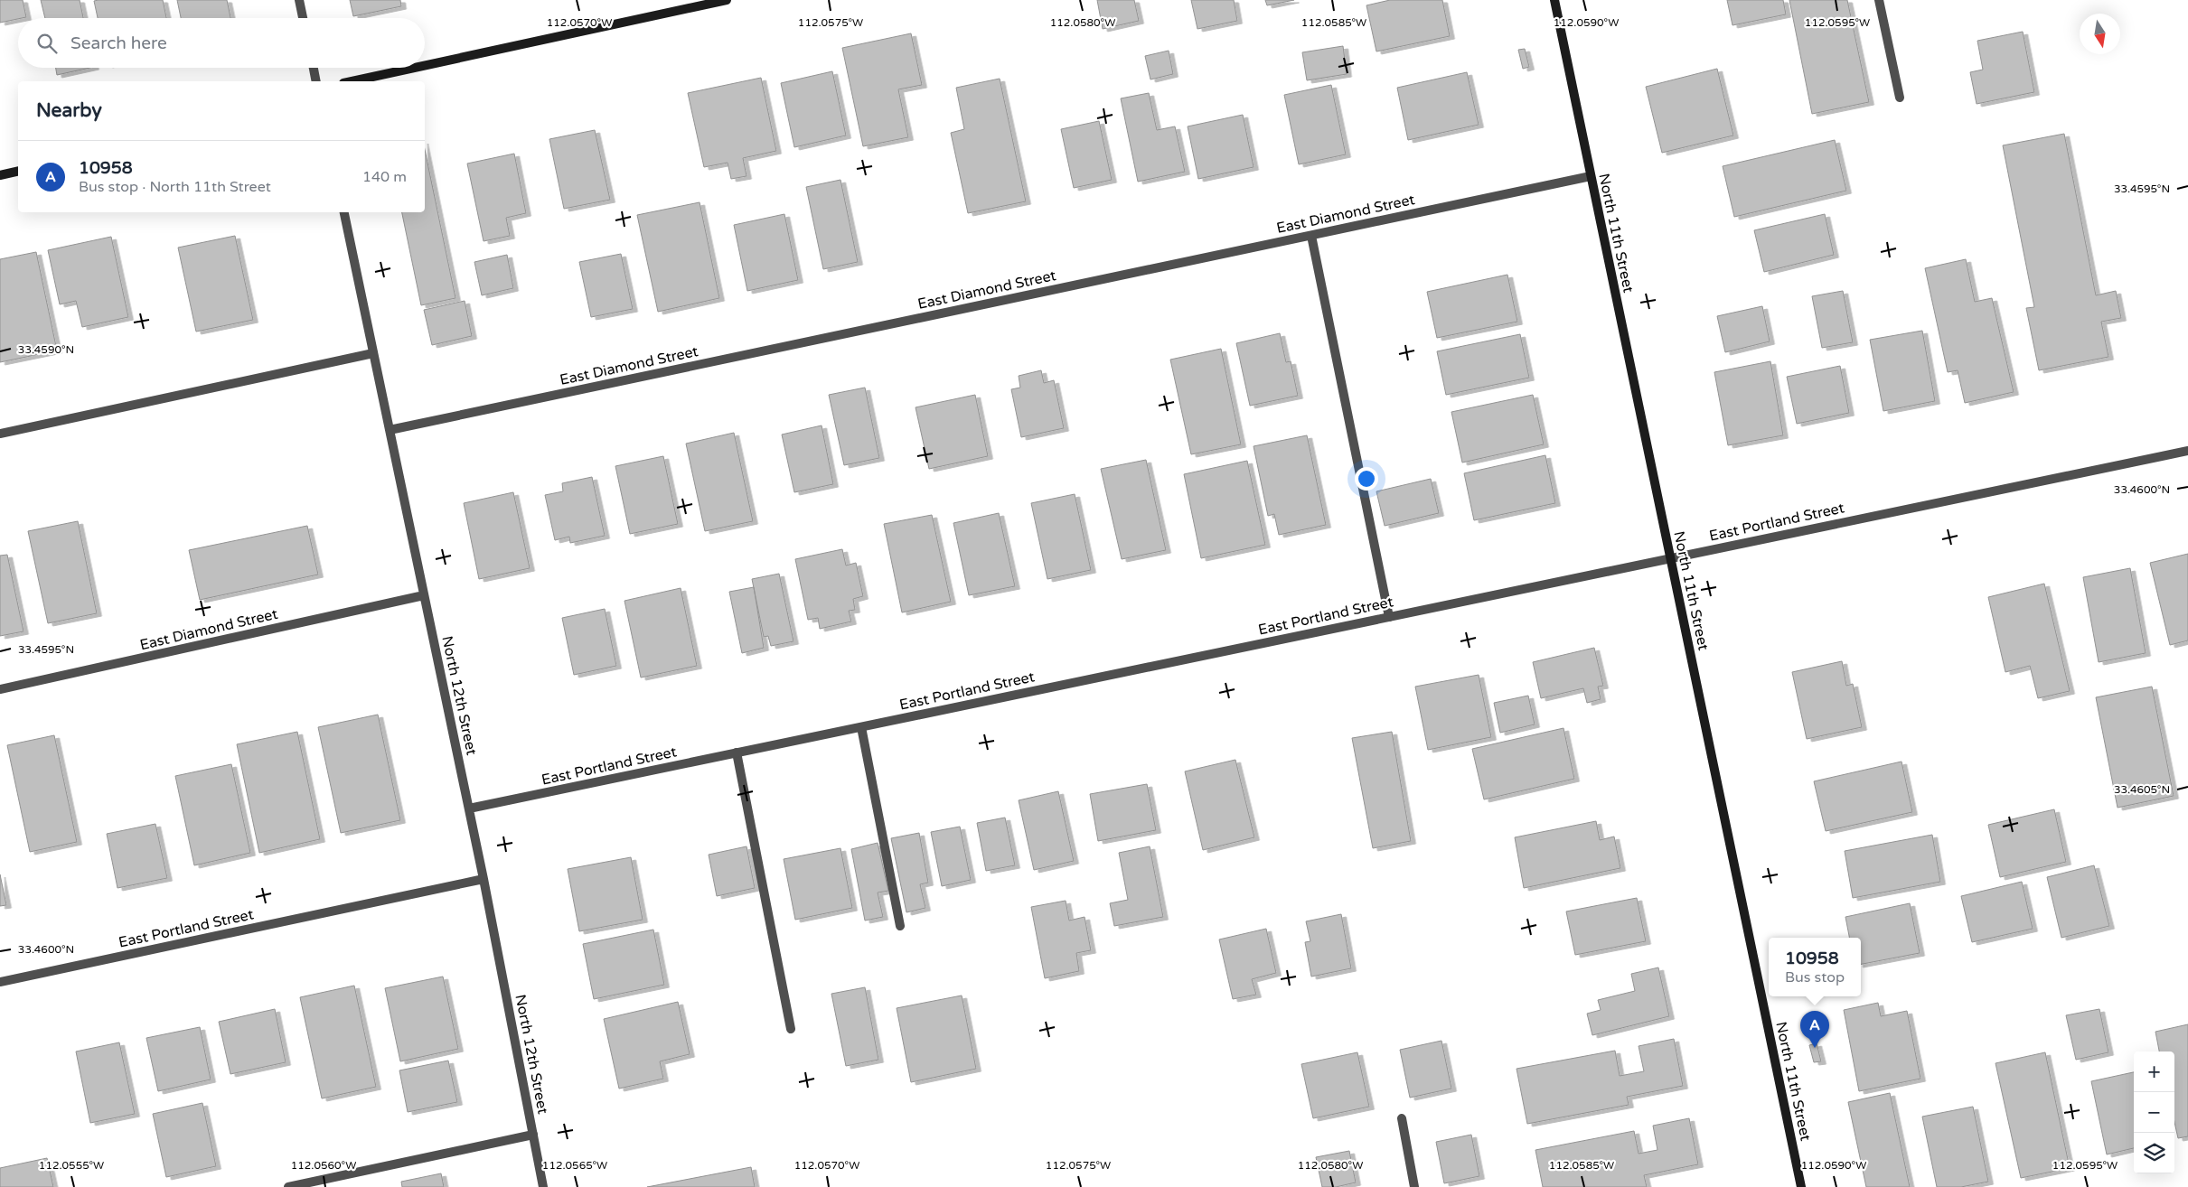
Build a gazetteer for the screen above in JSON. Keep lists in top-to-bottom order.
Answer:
{
  "streets": {
    "street": [
      "East Diamond Street",
      "North 11th Street",
      "East Portland Street",
      "North 12th Street"
    ]
  },
  "crossings": [
    ["East Diamond Street", "North 11th Street"],
    ["East Diamond Street", "North 12th Street"],
    ["North 11th Street", "East Portland Street"],
    ["East Portland Street", "North 12th Street"]
  ],
  "north": "bottom",
  "page": {
    "search": "Search here",
    "heading": "Nearby",
    "list": [
      {
        "mark": "A",
        "name": "10958",
        "note": "Bus stop · North 11th Street",
        "value": "140 m"
      }
    ],
    "popup": ["10958", "Bus stop"],
    "pins": "A",
    "map_buttons": ["+", "−"]
  },
  "coordinates": [
    "112.0570°W",
    "112.0575°W",
    "112.0580°W",
    "112.0585°W",
    "112.0590°W",
    "112.0595°W",
    "33.4595°N",
    "33.4590°N",
    "33.4600°N",
    "33.4605°N",
    "112.0555°W",
    "112.0560°W",
    "112.0565°W"
  ]
}
